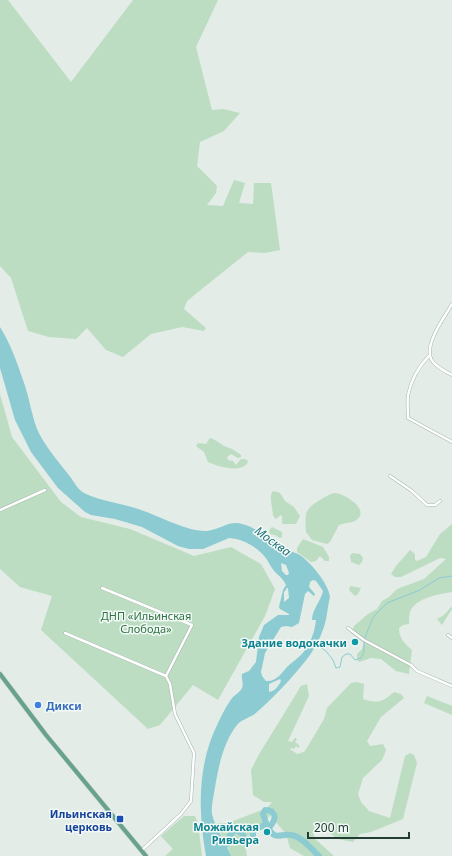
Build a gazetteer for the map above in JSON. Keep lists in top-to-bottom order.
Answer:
{
  "water": ["Москва"],
  "parks": ["ДНП «Ильинская Слобода»"],
  "places": {
    "other": ["Здание водокачки", "Дикси", "Можайская Ривьера"],
    "transit": ["Ильинская церковь"]
  },
  "scale_bar": "200 m"
}
